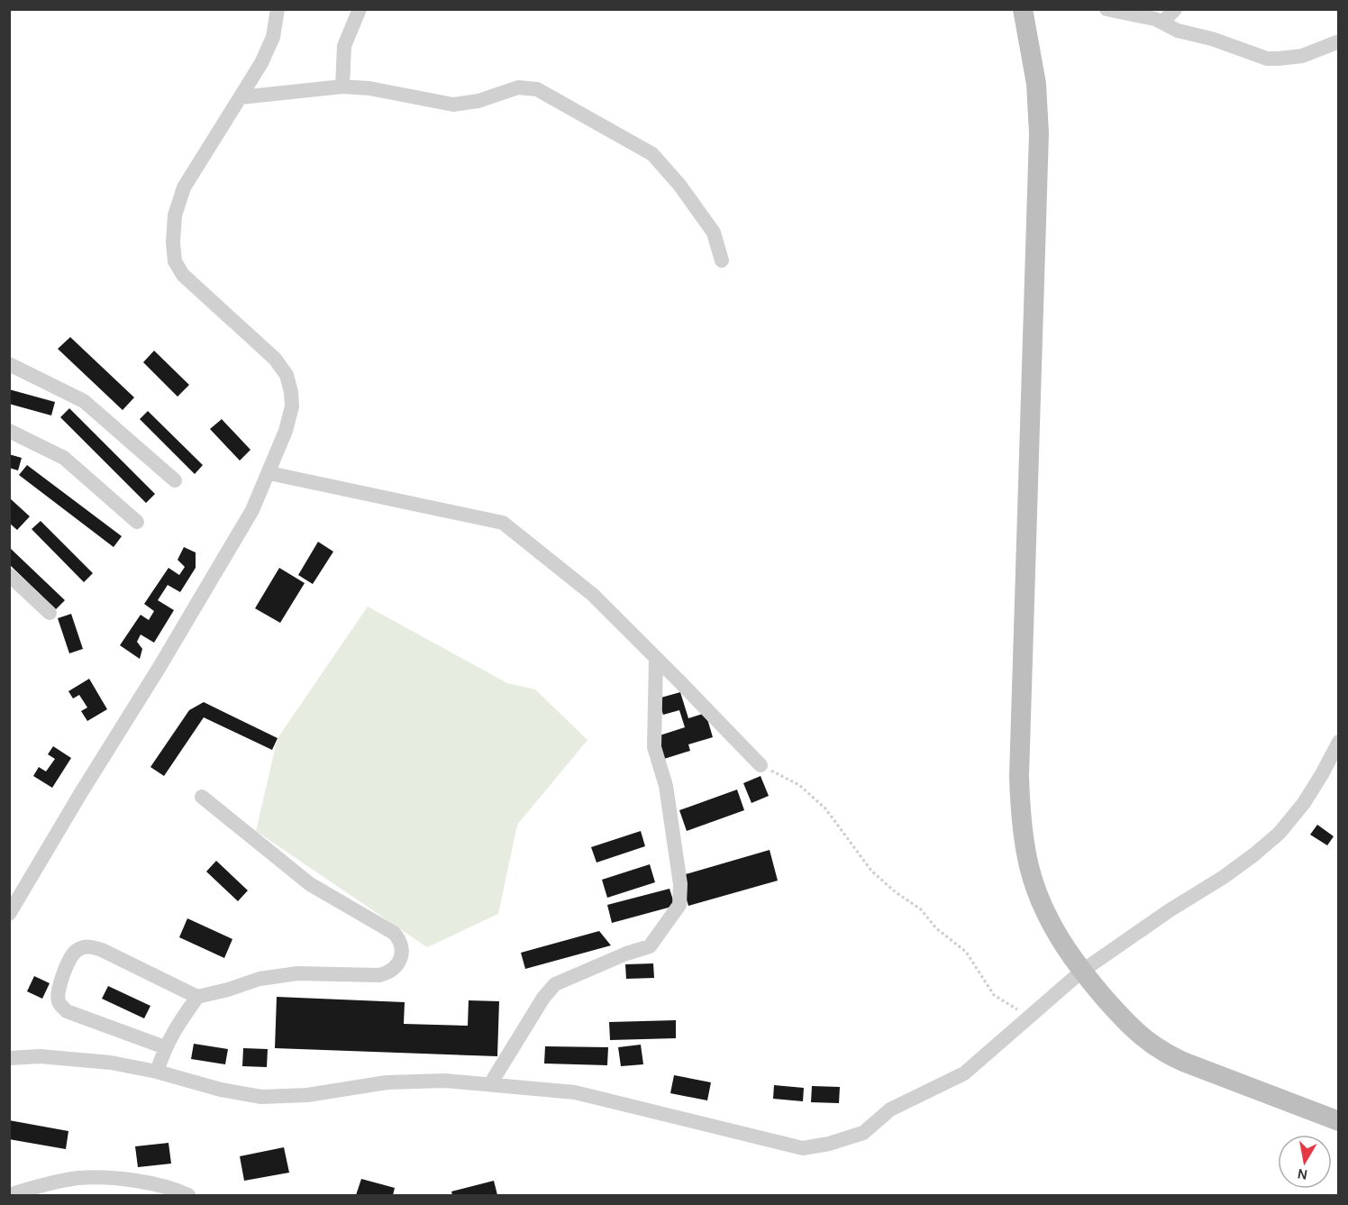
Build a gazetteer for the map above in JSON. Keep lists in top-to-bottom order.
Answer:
{
  "north": "bottom"
}
